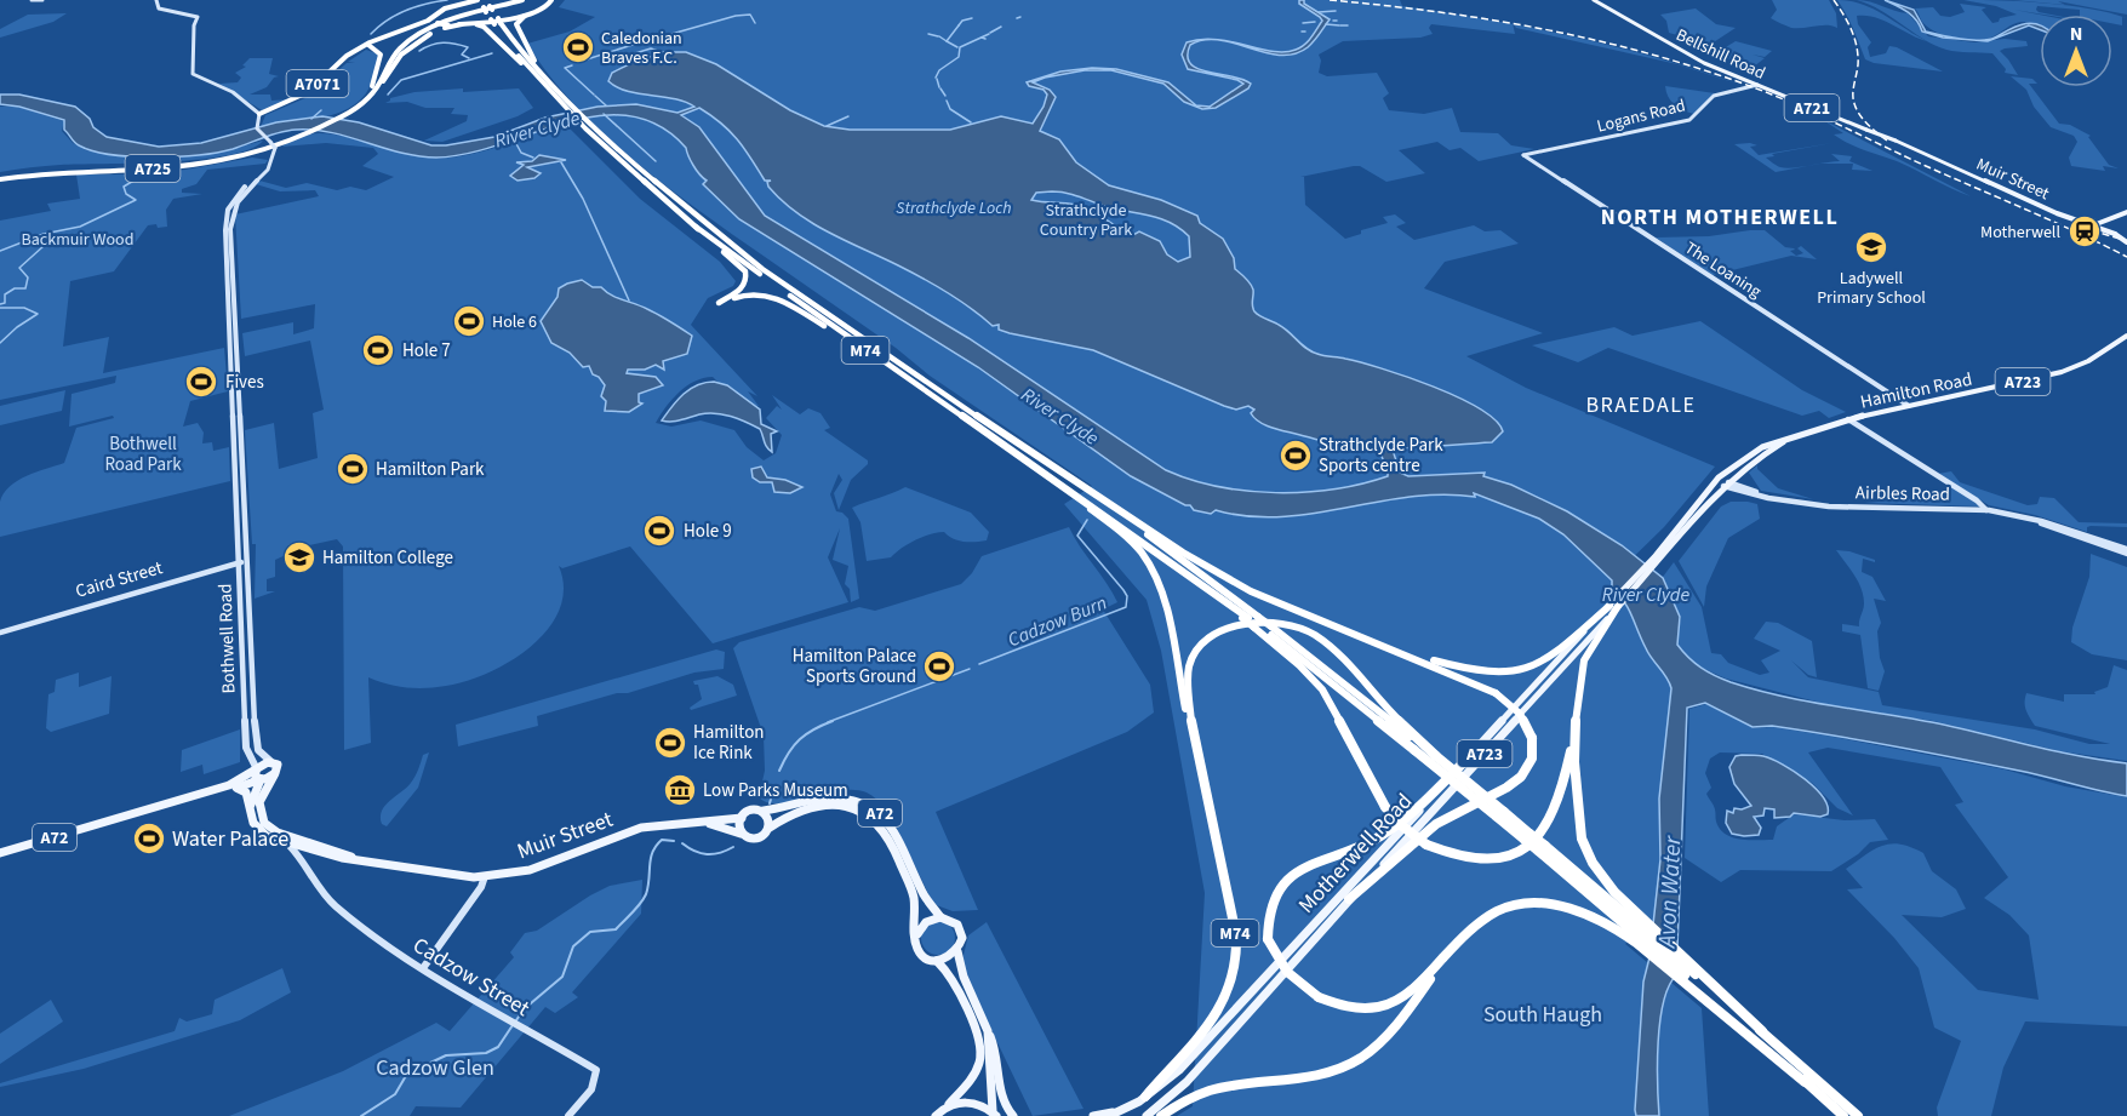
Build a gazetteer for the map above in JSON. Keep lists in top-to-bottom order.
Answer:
{
  "streets": {
    "highway": ["A7071", "A725", "M74"],
    "main road": [
      "Bellshill Road",
      "A721",
      "Logans Road",
      "Muir Street",
      "The Loaning",
      "A723",
      "Hamilton Road",
      "Airbles Road",
      "Caird Street",
      "Bothwell Road",
      "A72",
      "Motherwell Road",
      "Cadzow Street"
    ]
  },
  "crossings": [
    ["Bellshill Road", "Logans Road"],
    ["Bellshill Road", "Muir Street"],
    ["A7071", "A725"],
    ["Logans Road", "The Loaning"],
    ["Muir Street", "A72"],
    ["Muir Street", "Cadzow Street"],
    ["The Loaning", "Hamilton Road"],
    ["M74", "Hamilton Road"],
    ["M74", "Motherwell Road"],
    ["A723", "Motherwell Road"],
    ["Hamilton Road", "Airbles Road"],
    ["Hamilton Road", "Motherwell Road"],
    ["Caird Street", "Bothwell Road"],
    ["Bothwell Road", "A72"]
  ],
  "districts": ["NORTH MOTHERWELL", "BRAEDALE"],
  "water": [
    "River Clyde",
    "Strathclyde Loch",
    "Cadzow Burn",
    "Avon Water"
  ],
  "parks": [
    "Strathclyde Country Park",
    "Backmuir Wood",
    "Bothwell Road Park",
    "South Haugh",
    "Cadzow Glen"
  ],
  "places": {
    "sports": [
      "Caledonian Braves F.C.",
      "Hole 6",
      "Hole 7",
      "Fives",
      "Strathclyde Park Sports centre",
      "Hamilton Park",
      "Hole 9",
      "Hamilton Palace Sports Ground",
      "Hamilton Ice Rink",
      "Water Palace"
    ],
    "station": ["Motherwell"],
    "school or university": ["Ladywell Primary School", "Hamilton College"],
    "museum": ["Low Parks Museum"]
  },
  "north": "top"
}
